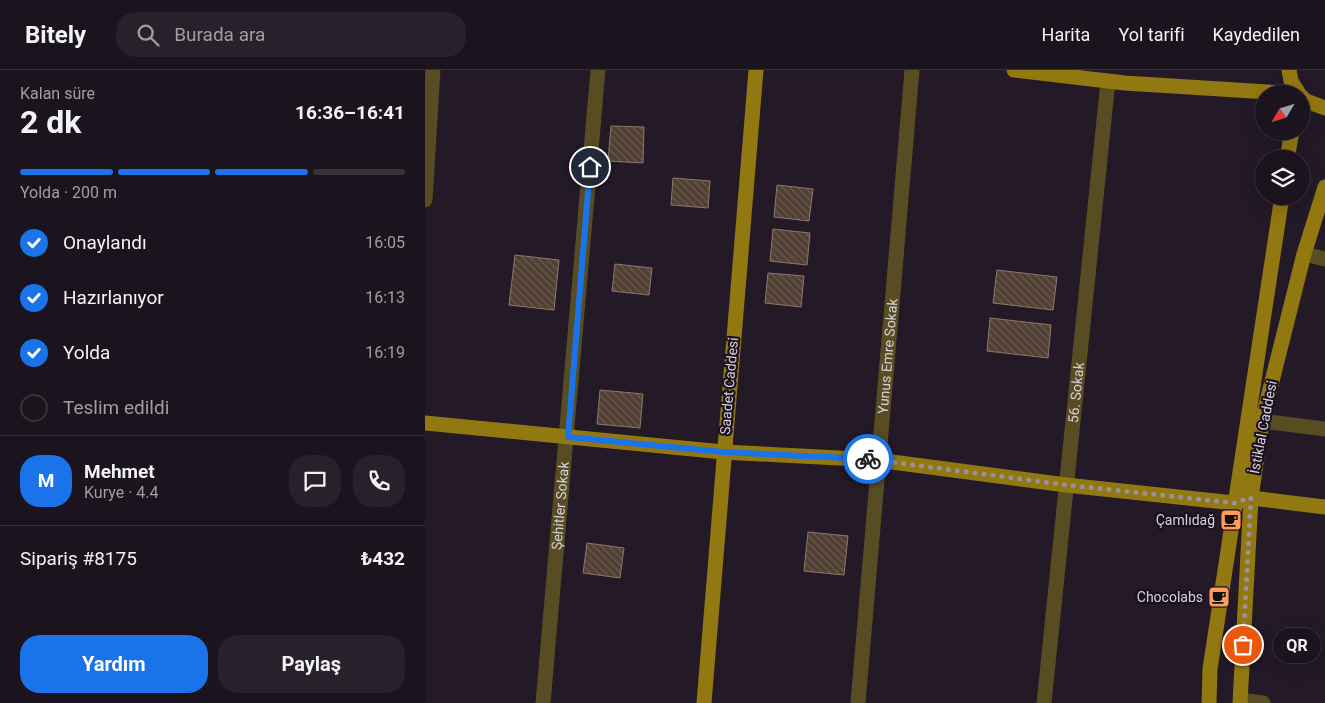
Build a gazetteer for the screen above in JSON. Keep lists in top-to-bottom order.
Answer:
{
  "streets": {
    "main road": ["Saadet Caddesi", "İstiklal Caddesi"],
    "street": ["Yunus Emre Sokak", "56. Sokak", "Şehitler Sokak"]
  },
  "places": {
    "cafe": ["Çamlıdağ", "Chocolabs"],
    "other": ["QR"]
  },
  "north": "bottom left",
  "page": {
    "header": "Bitely",
    "search": "Burada ara",
    "nav": ["Harita", "Yol tarifi", "Kaydedilen"],
    "heading": ["2 dk", "Kalan süre", "16:36–16:41"],
    "panel": [
      "Mehmet",
      "Kurye · 4.4",
      "Sipariş #8175",
      "₺432"
    ],
    "bar": "Yolda · 200 m",
    "list": [
      ["Onaylandı", "16:05"],
      ["Hazırlanıyor", "16:13"],
      ["Yolda", "16:19"],
      "Teslim edildi"
    ],
    "round": "M",
    "buttons": ["Yardım", "Paylaş"],
    "bubble": "QR"
  }
}
